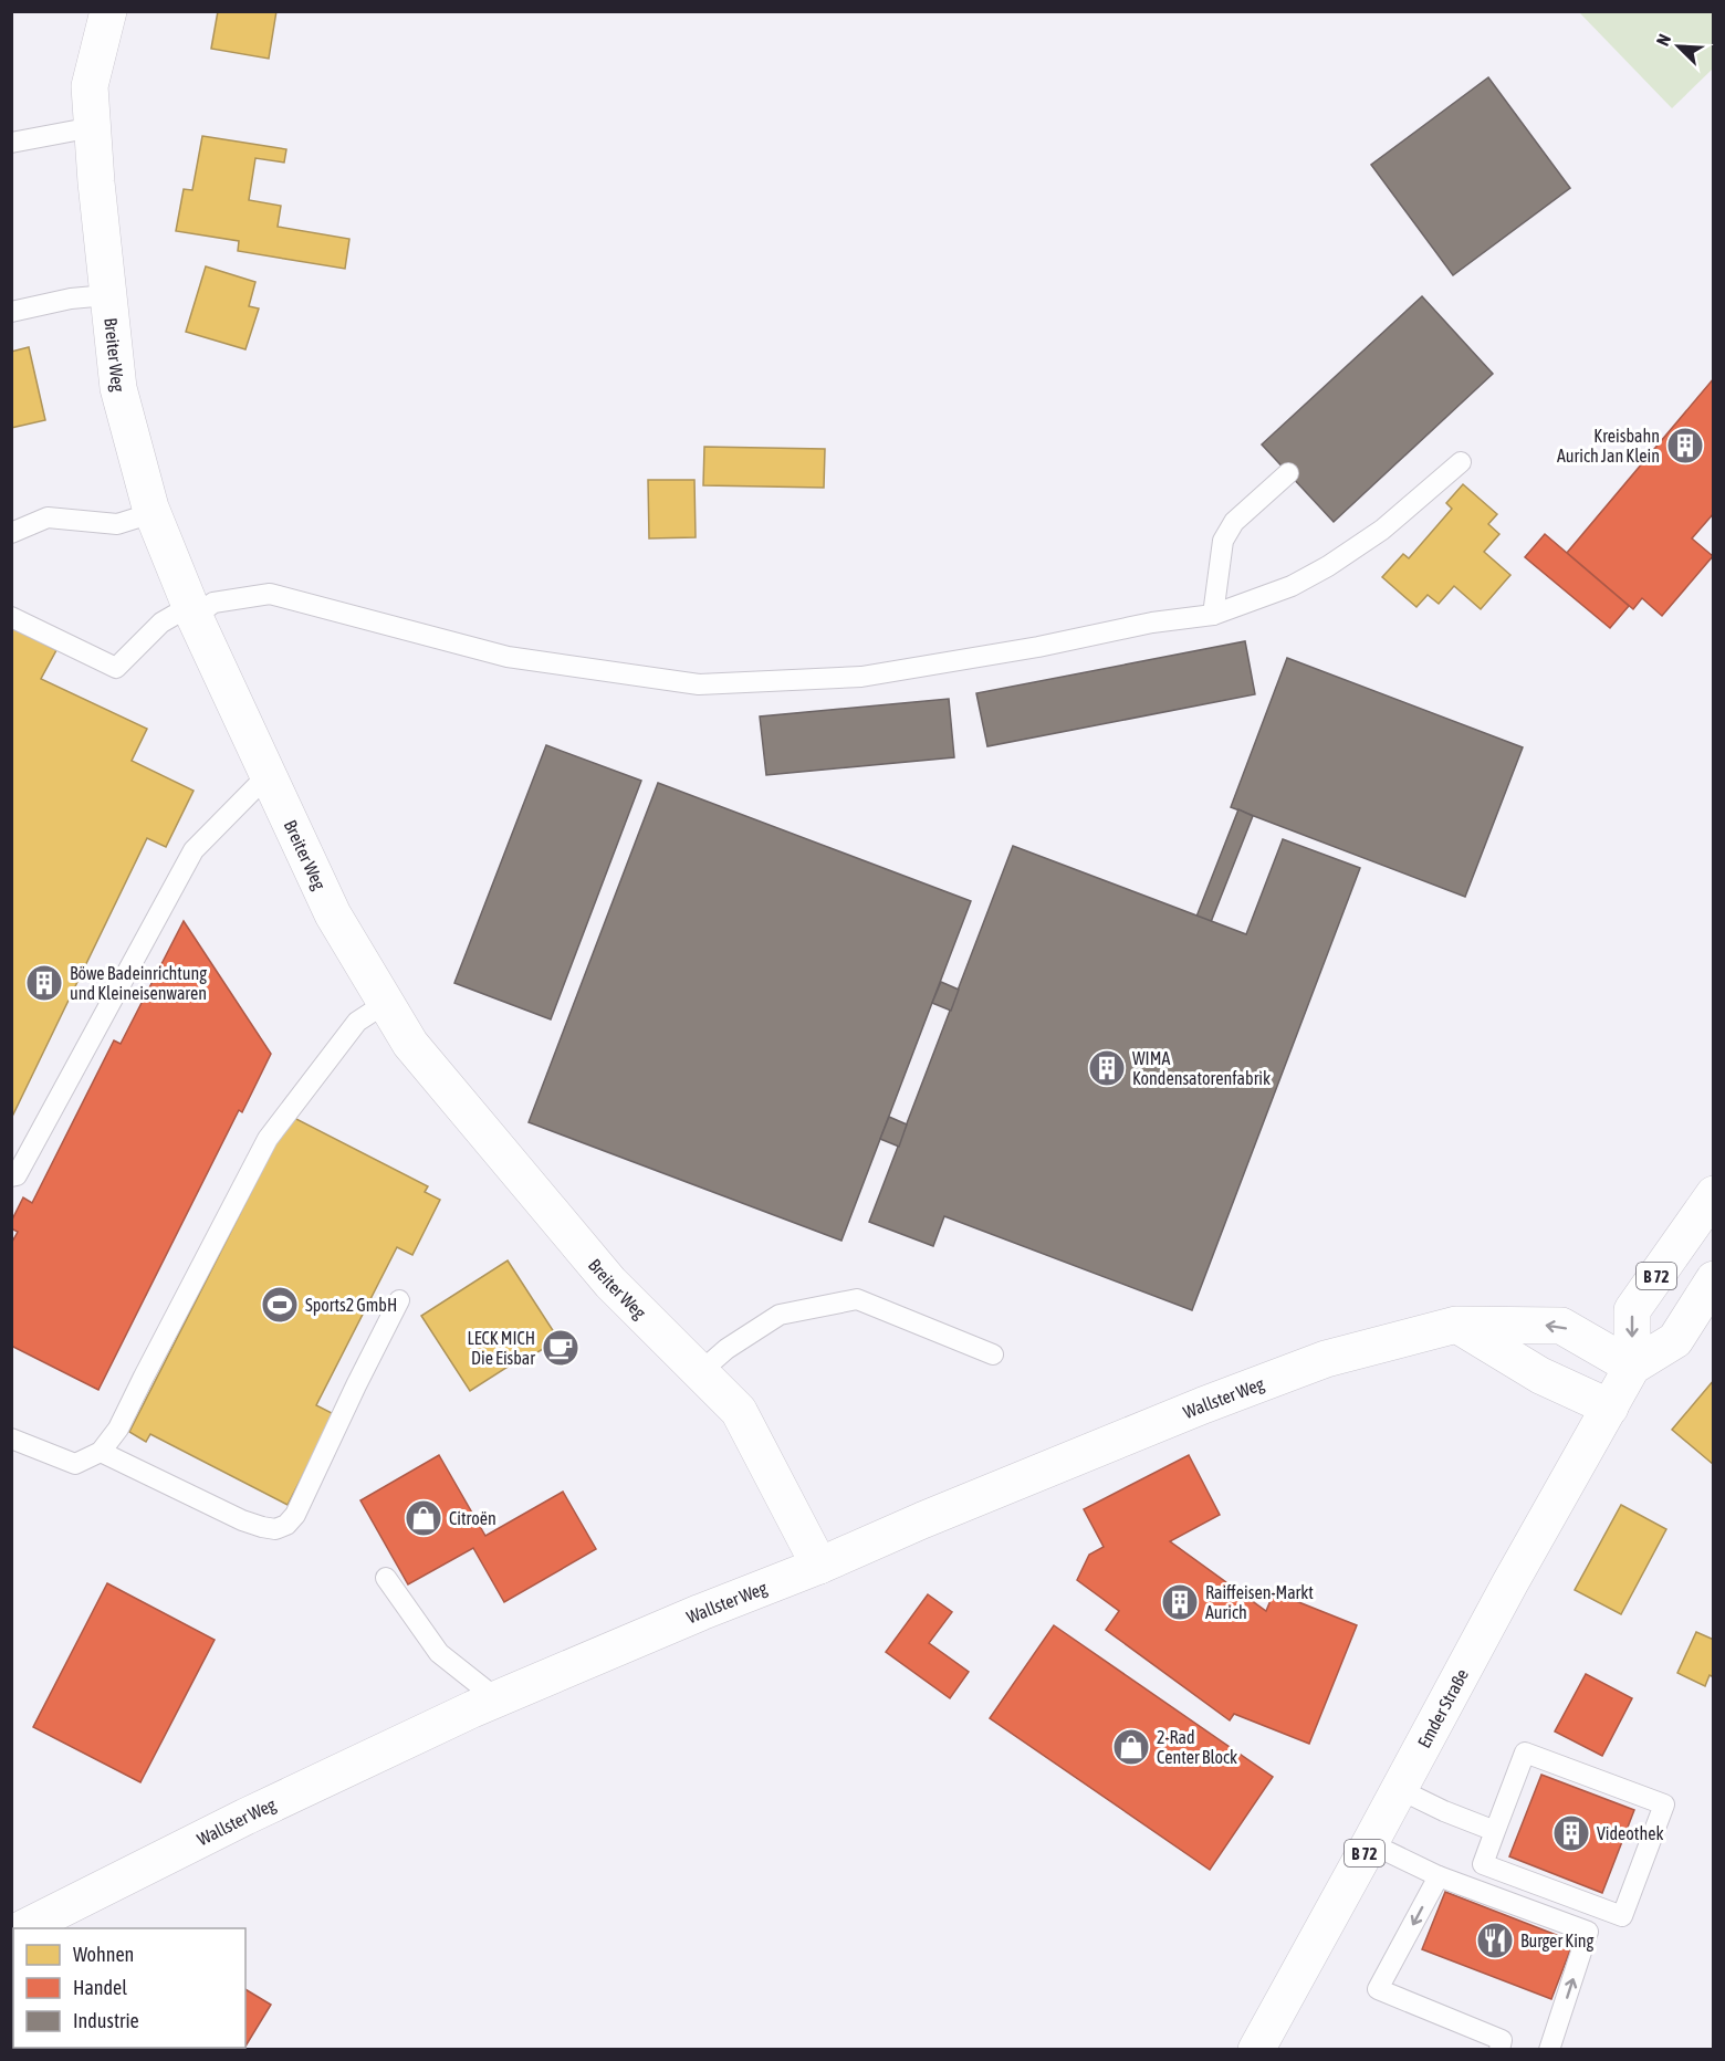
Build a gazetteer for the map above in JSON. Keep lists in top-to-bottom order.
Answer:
{
  "streets": {
    "street": [
      "Breiter Weg",
      "B 72",
      "Wallster Weg",
      "Emder Straße"
    ]
  },
  "crossings": [
    ["Breiter Weg", "Wallster Weg"],
    ["Wallster Weg", "Emder Straße"]
  ],
  "places": {
    "building": [
      "Kreisbahn Aurich Jan Klein",
      "Böwe Badeinrichtung und Kleineisenwaren",
      "WIMA Kondensatorenfabrik",
      "Raiffeisen-Markt Aurich",
      "Videothek"
    ],
    "sports": ["Sports2 GmbH"],
    "cafe": ["LECK MICH Die Eisbar"],
    "shop": ["Citroën", "2-Rad Center Block"],
    "restaurant": ["Burger King"]
  },
  "legend": ["Wohnen", "Handel", "Industrie"],
  "north": "top left"
}
